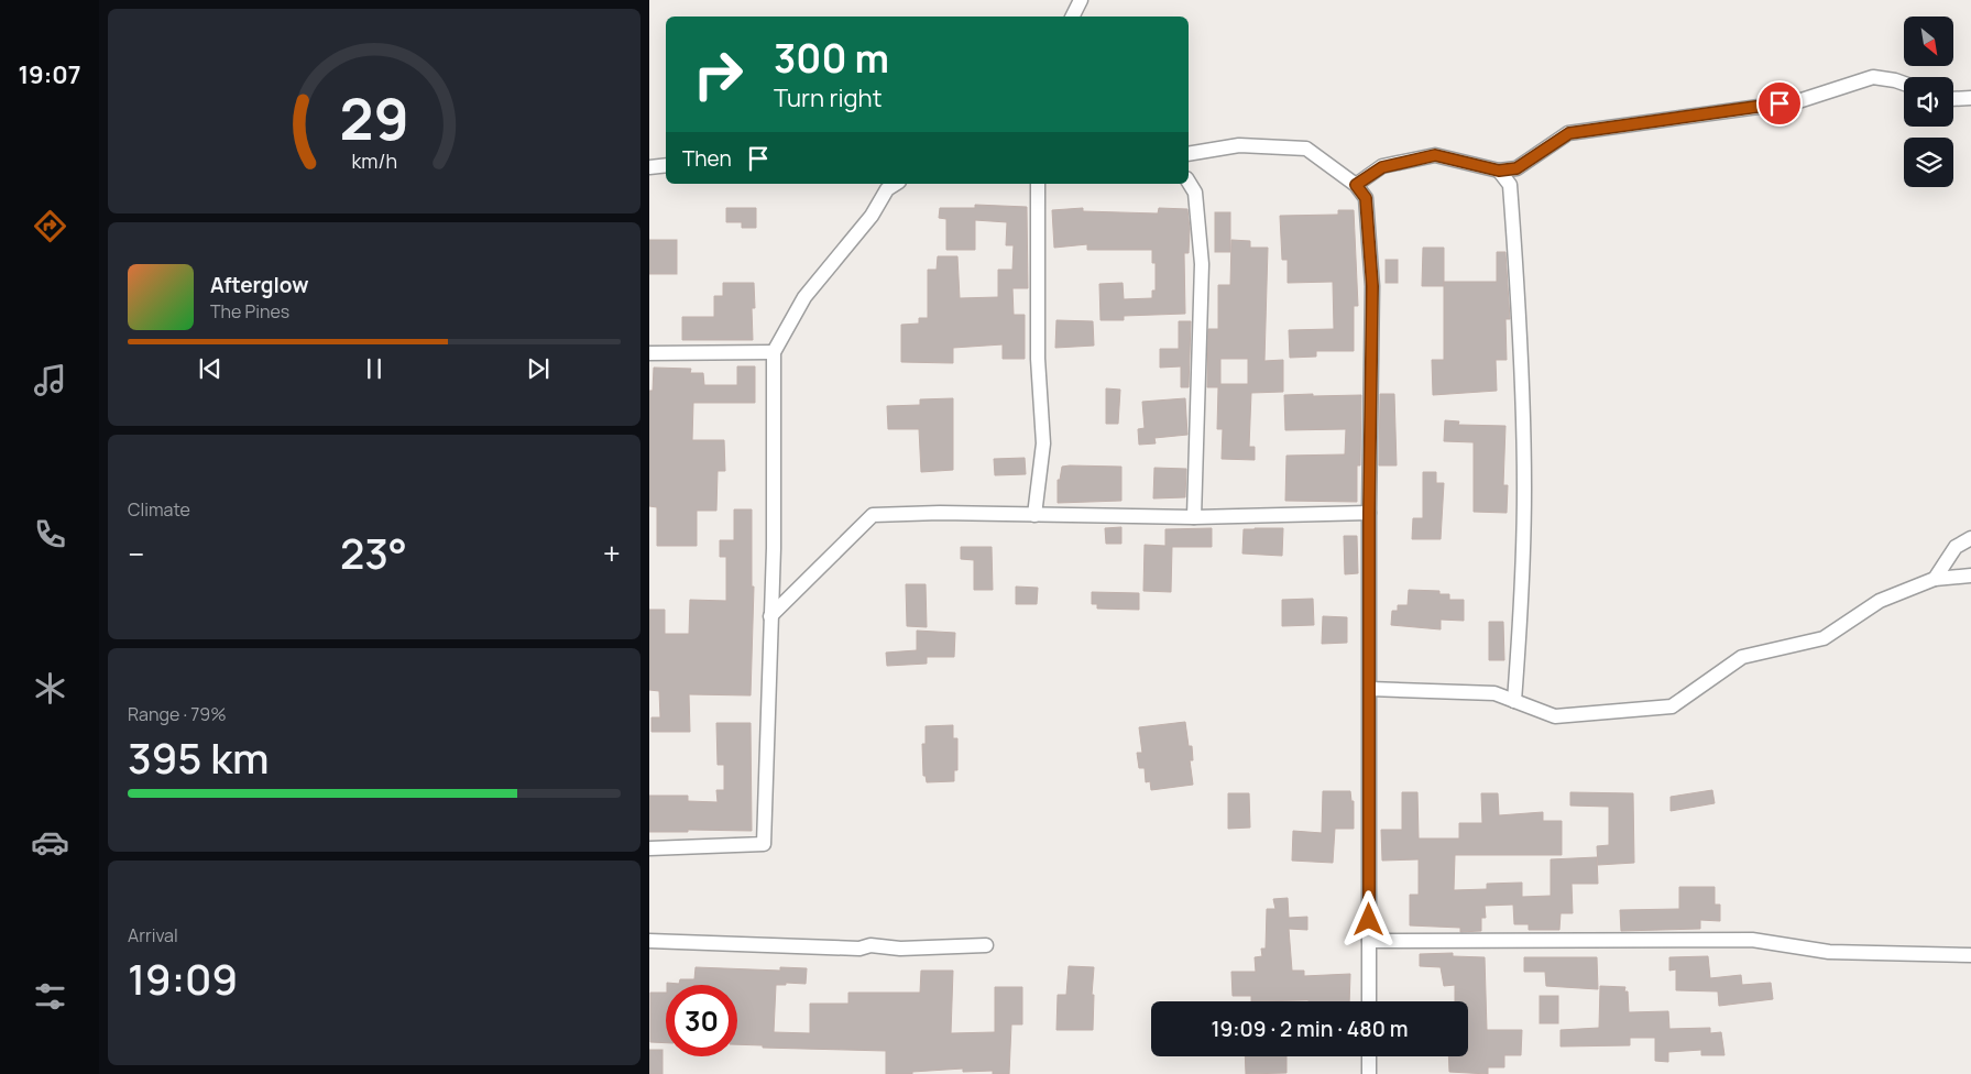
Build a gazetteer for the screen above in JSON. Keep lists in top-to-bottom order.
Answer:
{
  "north": "bottom right",
  "page": {
    "tabs": "19:07",
    "turn": ["300 m", "Turn right"],
    "then": "Then",
    "song": ["Afterglow", "The Pines"],
    "tile": [
      "Climate",
      ["Range · 79%", "395 km"],
      ["Arrival", "19:09"]
    ],
    "heat": ["−", "23°", "+"],
    "limit": "30",
    "trip": "19:09 · 2 min · 480 m",
    "gauge": ["29", "km/h"]
  }
}
